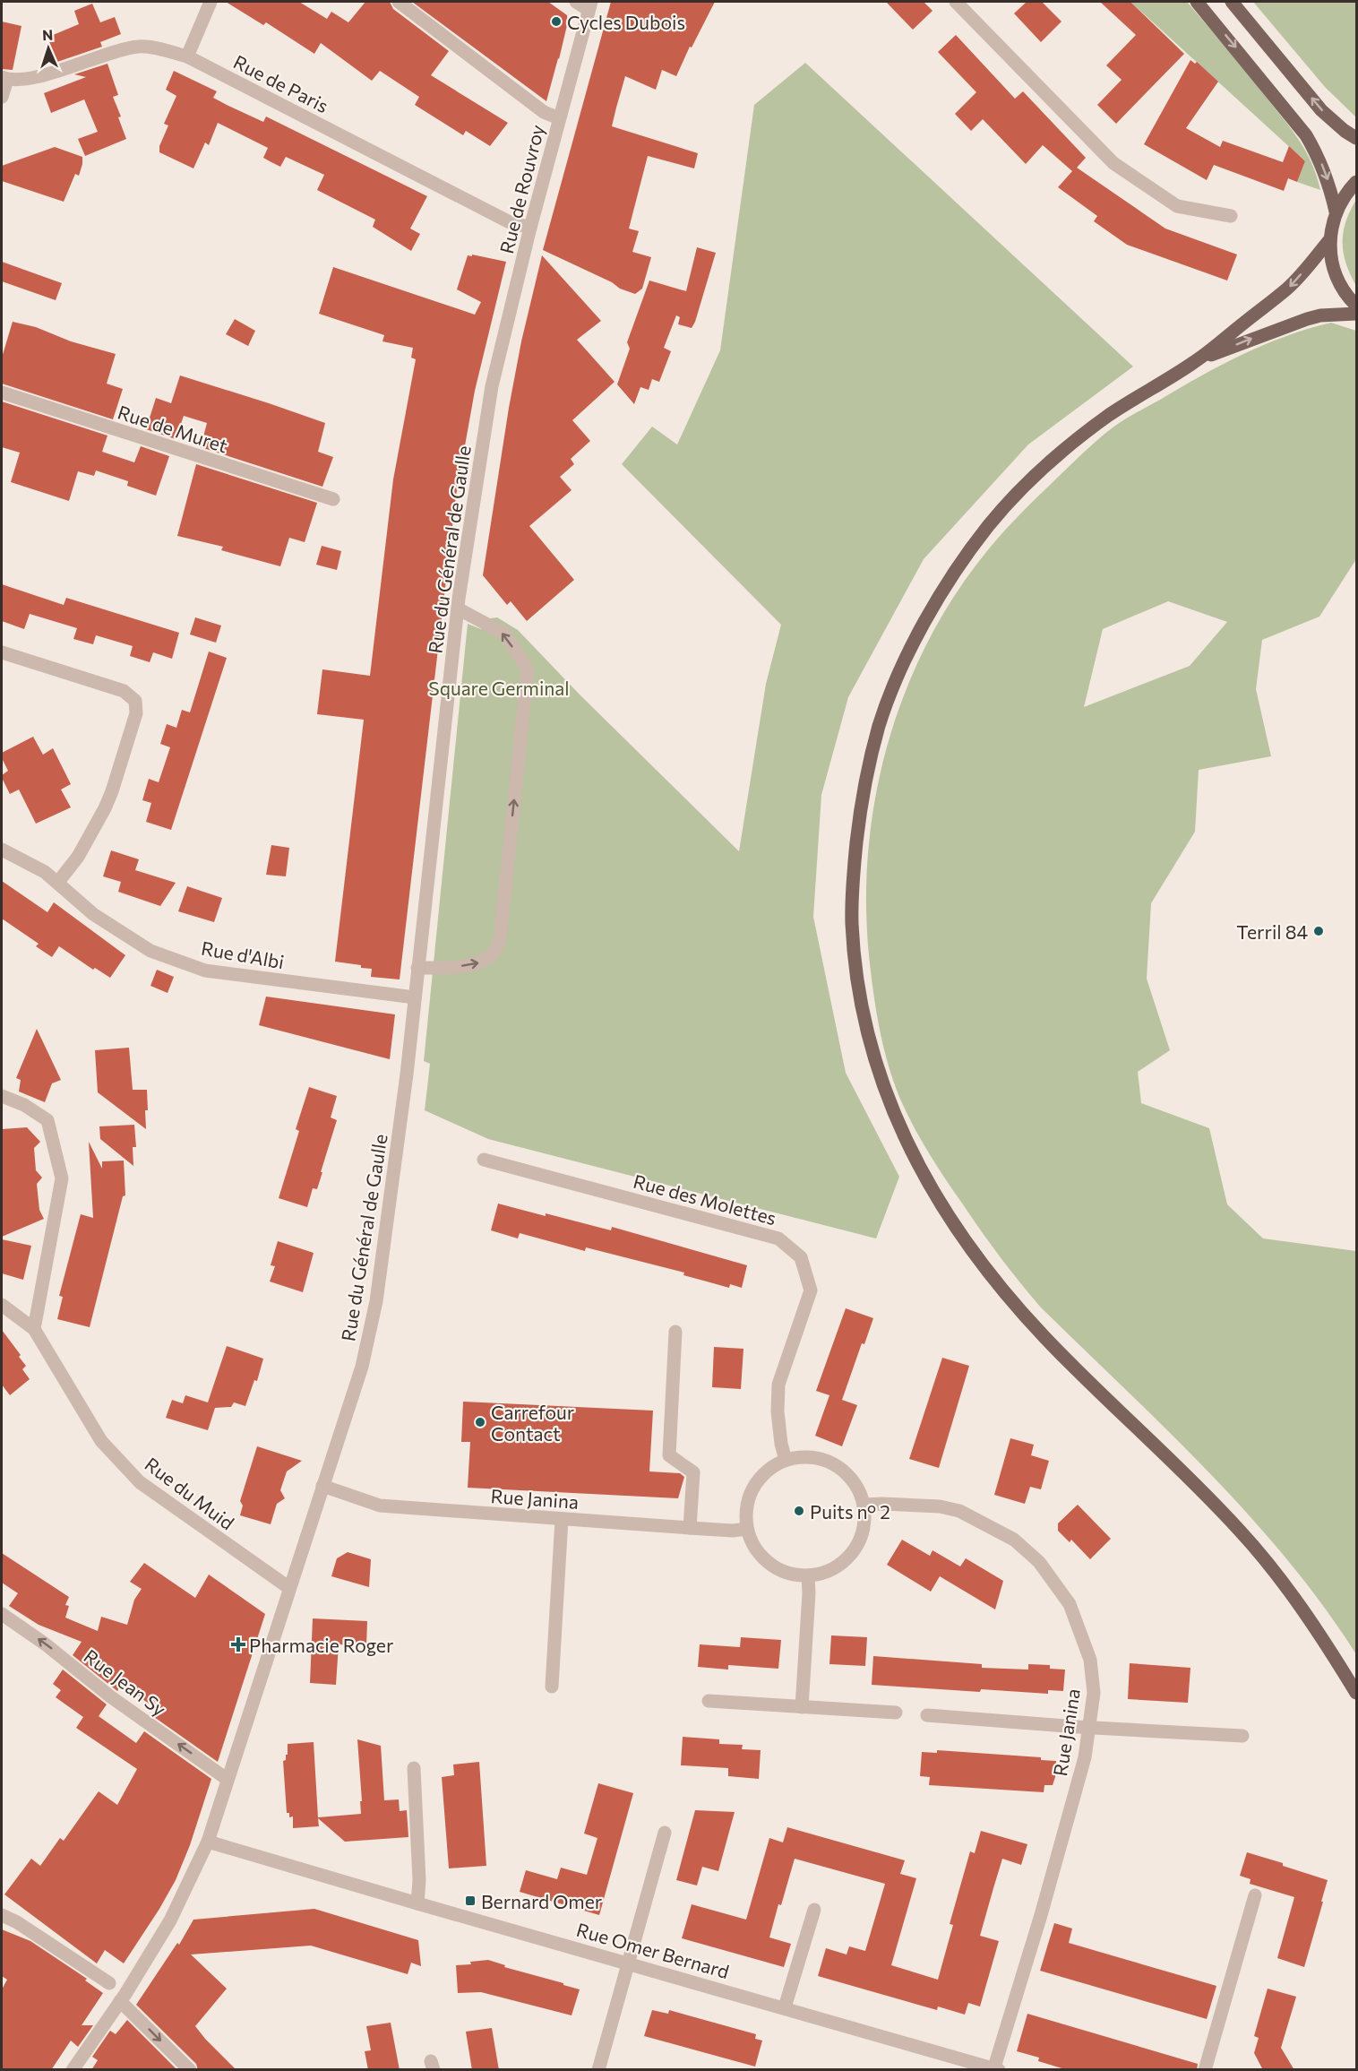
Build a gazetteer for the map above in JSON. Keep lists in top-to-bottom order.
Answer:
{
  "streets": {
    "street": [
      "Rue de Paris",
      "Rue de Rouvroy",
      "Rue de Muret",
      "Rue du Général de Gaulle",
      "Rue d'Albi",
      "Rue des Molettes",
      "Rue du Muid",
      "Rue Janina",
      "Rue Jean Sy",
      "Rue Omer Bernard"
    ]
  },
  "crossings": [
    ["Rue de Paris", "Rue de Rouvroy"],
    ["Rue de Rouvroy", "Rue du Général de Gaulle"],
    ["Rue du Général de Gaulle", "Rue d'Albi"],
    ["Rue du Général de Gaulle", "Rue du Muid"],
    ["Rue du Général de Gaulle", "Rue Janina"],
    ["Rue du Général de Gaulle", "Rue Jean Sy"],
    ["Rue du Général de Gaulle", "Rue Omer Bernard"],
    ["Rue des Molettes", "Rue Janina"],
    ["Rue Janina", "Rue Omer Bernard"]
  ],
  "one_way": ["Rue Jean Sy"],
  "parks": ["Square Germinal"],
  "places": {
    "other": [
      "Cycles Dubois",
      "Terril 84",
      "Carrefour Contact",
      "Puits n° 2"
    ],
    "health": ["Pharmacie Roger"],
    "transit": ["Bernard Omer"]
  },
  "north": "top"
}
